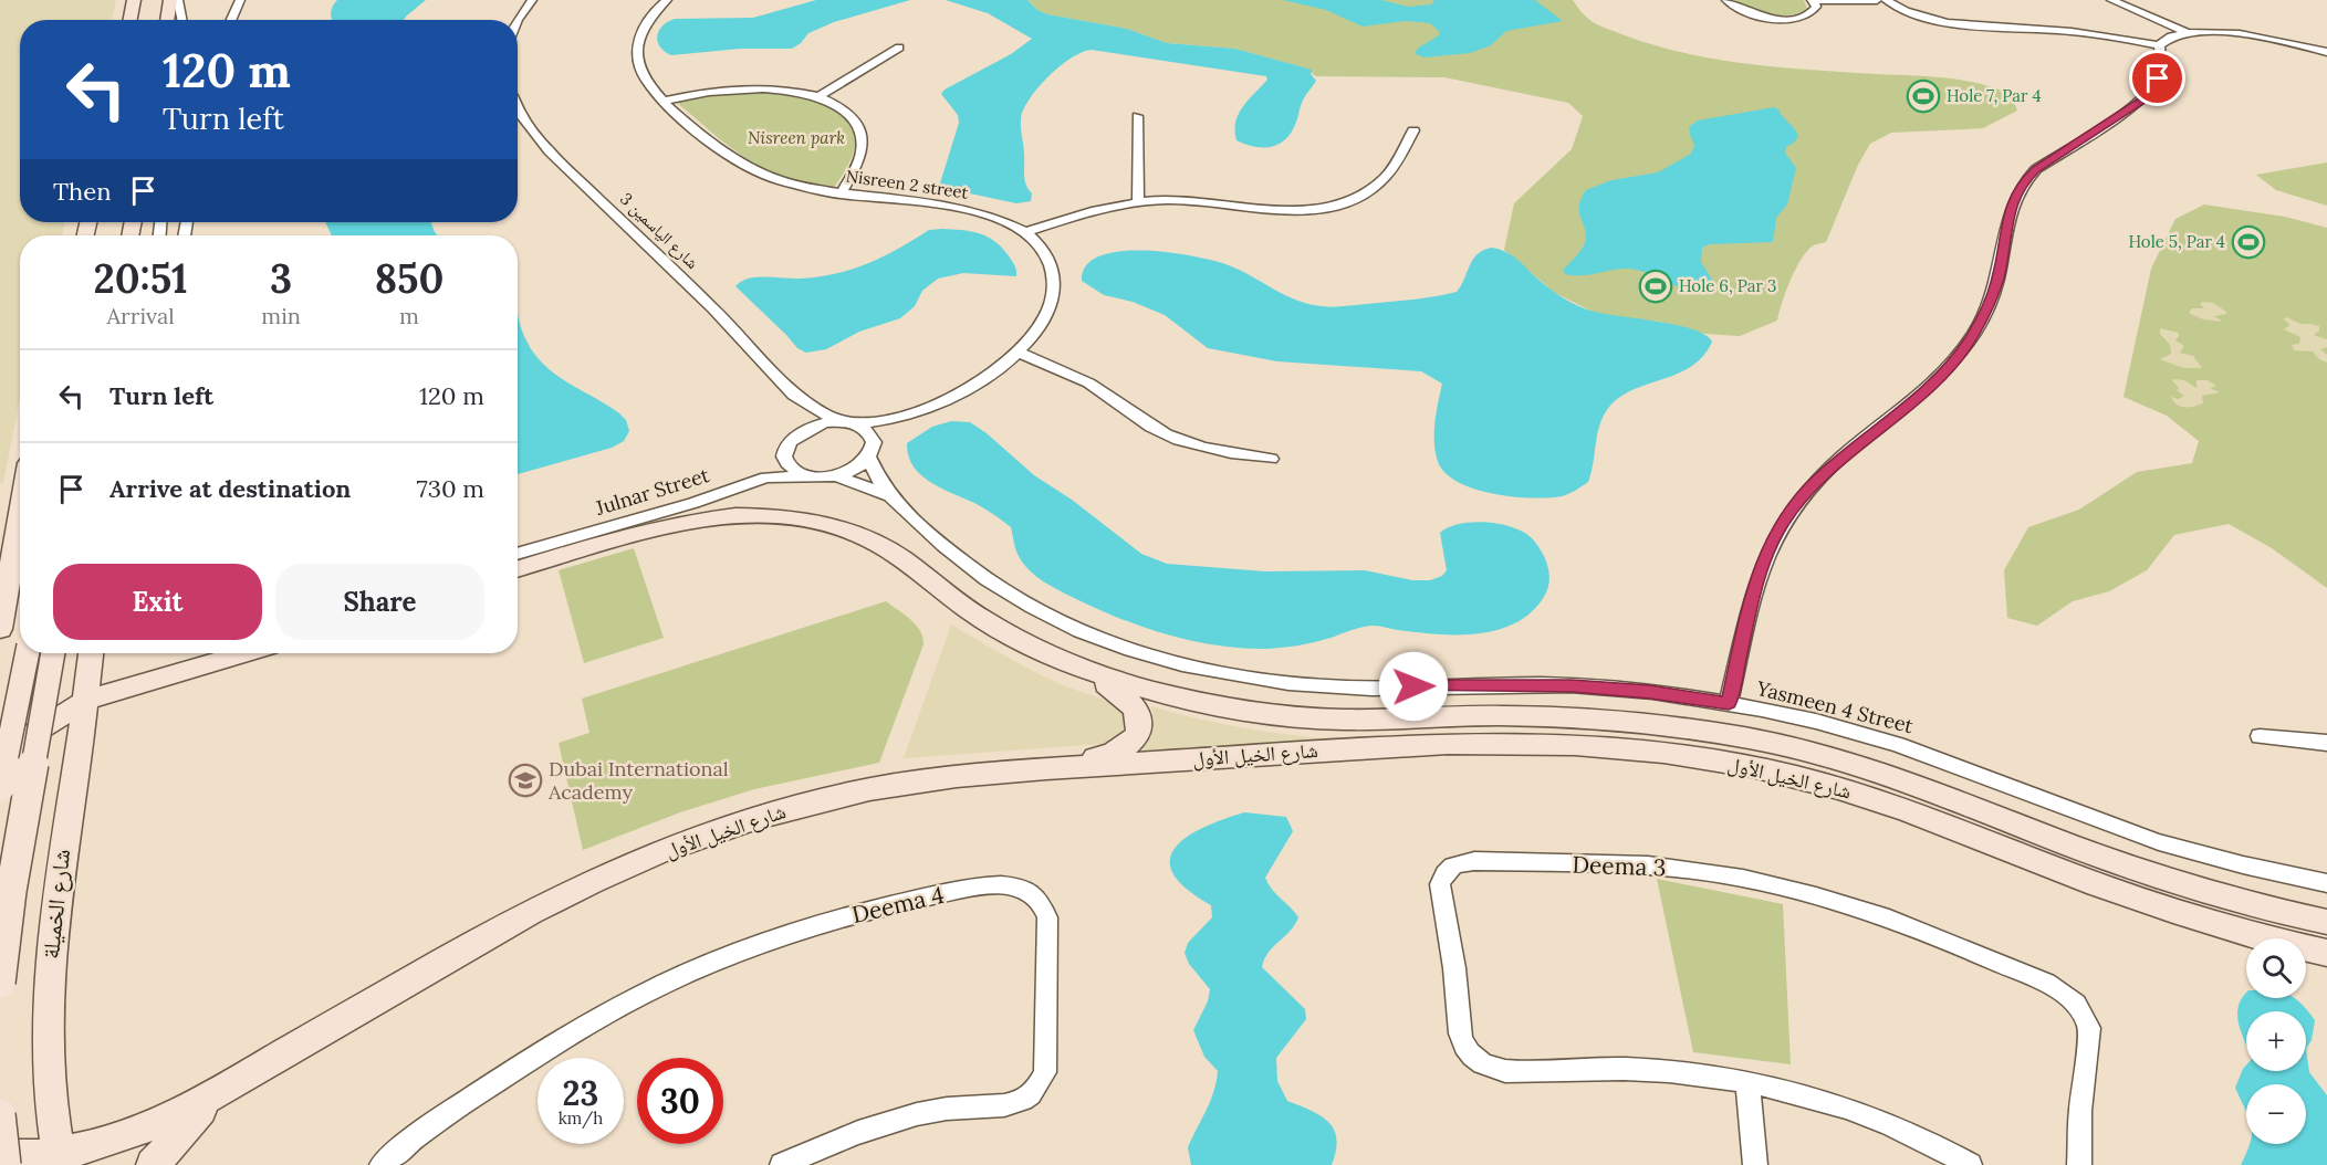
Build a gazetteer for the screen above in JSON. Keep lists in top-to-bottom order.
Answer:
{
  "streets": {
    "main road": ["شارع الخيل الأول", "شارع الخميلة"],
    "street": [
      "Nisreen 2 street",
      "شارع الياسمين 3",
      "Julnar Street",
      "Yasmeen 4 Street",
      "Deema 3",
      "Deema 4"
    ]
  },
  "crossings": [
    ["Nisreen 2 street", "شارع الياسمين 3"],
    ["Nisreen 2 street", "Julnar Street"],
    ["شارع الياسمين 3", "Julnar Street"]
  ],
  "parks": ["Nisreen park"],
  "places": {
    "sports": ["Hole 7, Par 4", "Hole 5, Par 4", "Hole 6, Par 3"],
    "school or university": ["Dubai International Academy"]
  },
  "page": {
    "turn": ["120 m", "Turn left"],
    "then": "Then",
    "eta": [
      "20:51",
      "Arrival",
      "3",
      "min",
      "850",
      "m"
    ],
    "list": [
      {
        "name": "Turn left",
        "value": "120 m"
      },
      {
        "name": "Arrive at destination",
        "value": "730 m"
      }
    ],
    "buttons": ["Exit", "Share"],
    "map_buttons": ["+", "−"],
    "speed": "23 km/h",
    "limit": "30"
  }
}
